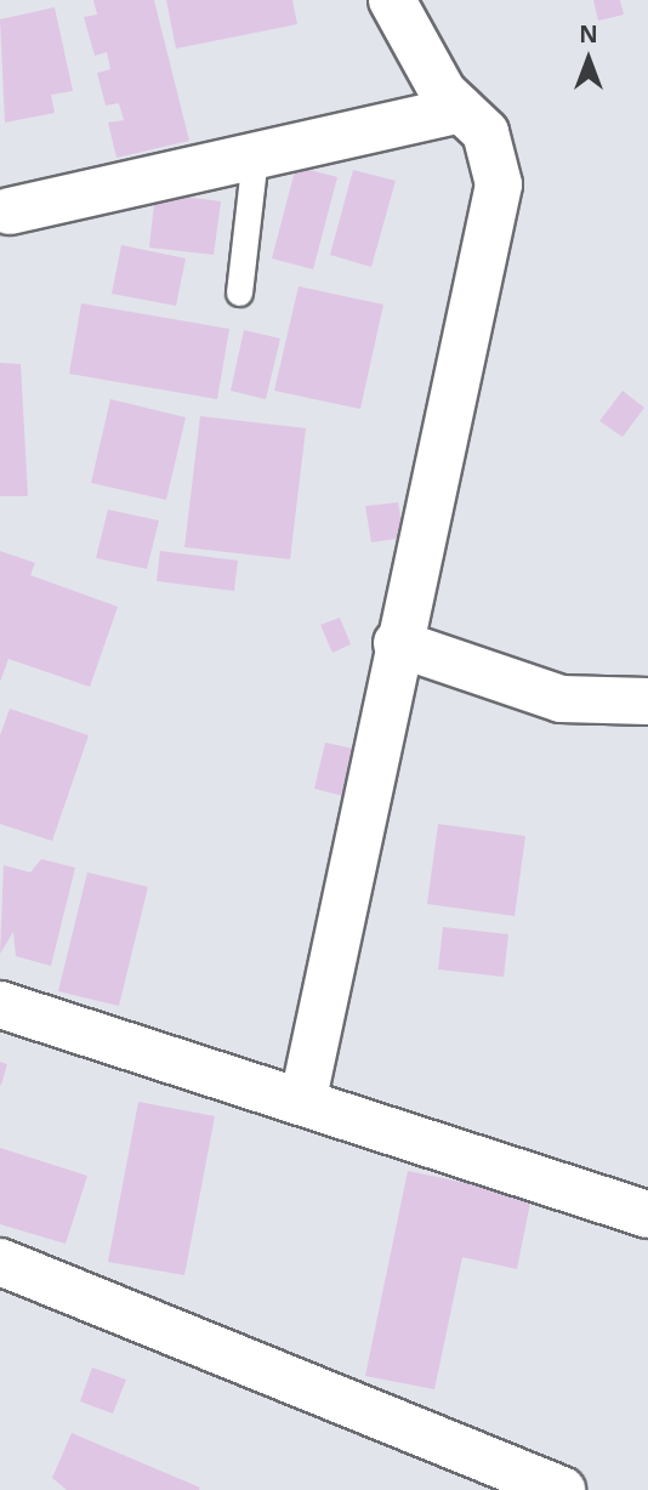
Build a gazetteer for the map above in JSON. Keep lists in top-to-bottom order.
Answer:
{
  "north": "top"
}
